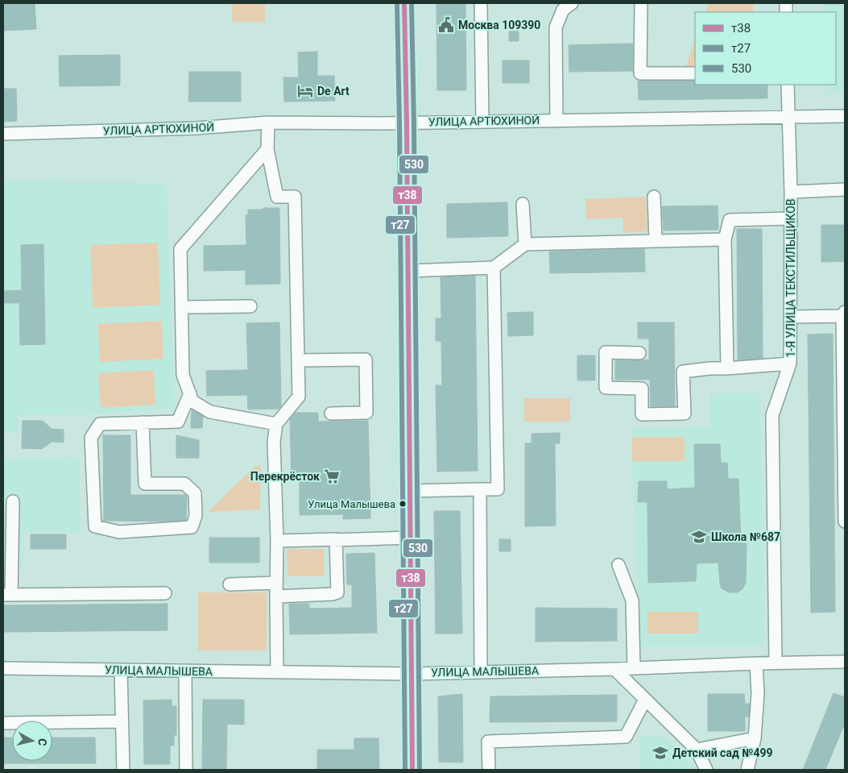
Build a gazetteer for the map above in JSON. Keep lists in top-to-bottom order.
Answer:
{
  "streets": {
    "street": ["УЛИЦА АРТЮХИНОЙ", "1-Я УЛИЦА ТЕКСТИЛЬЩИКОВ", "УЛИЦА МАЛЫШЕВА"]
  },
  "crossings": [
    ["УЛИЦА АРТЮХИНОЙ", "1-Я УЛИЦА ТЕКСТИЛЬЩИКОВ"],
    ["1-Я УЛИЦА ТЕКСТИЛЬЩИКОВ", "УЛИЦА МАЛЫШЕВА"]
  ],
  "places": {
    "public building": ["Москва 109390"],
    "hotel": ["De Art"],
    "supermarket": ["Перекрёсток"],
    "other": ["Улица Малышева"],
    "school or university": ["Школа №687", "Детский сад №499"]
  },
  "lines": ["transit line т38", "transit line т27", "transit line 530"],
  "legend": ["т38", "т27", "530"],
  "north": "right"
}
